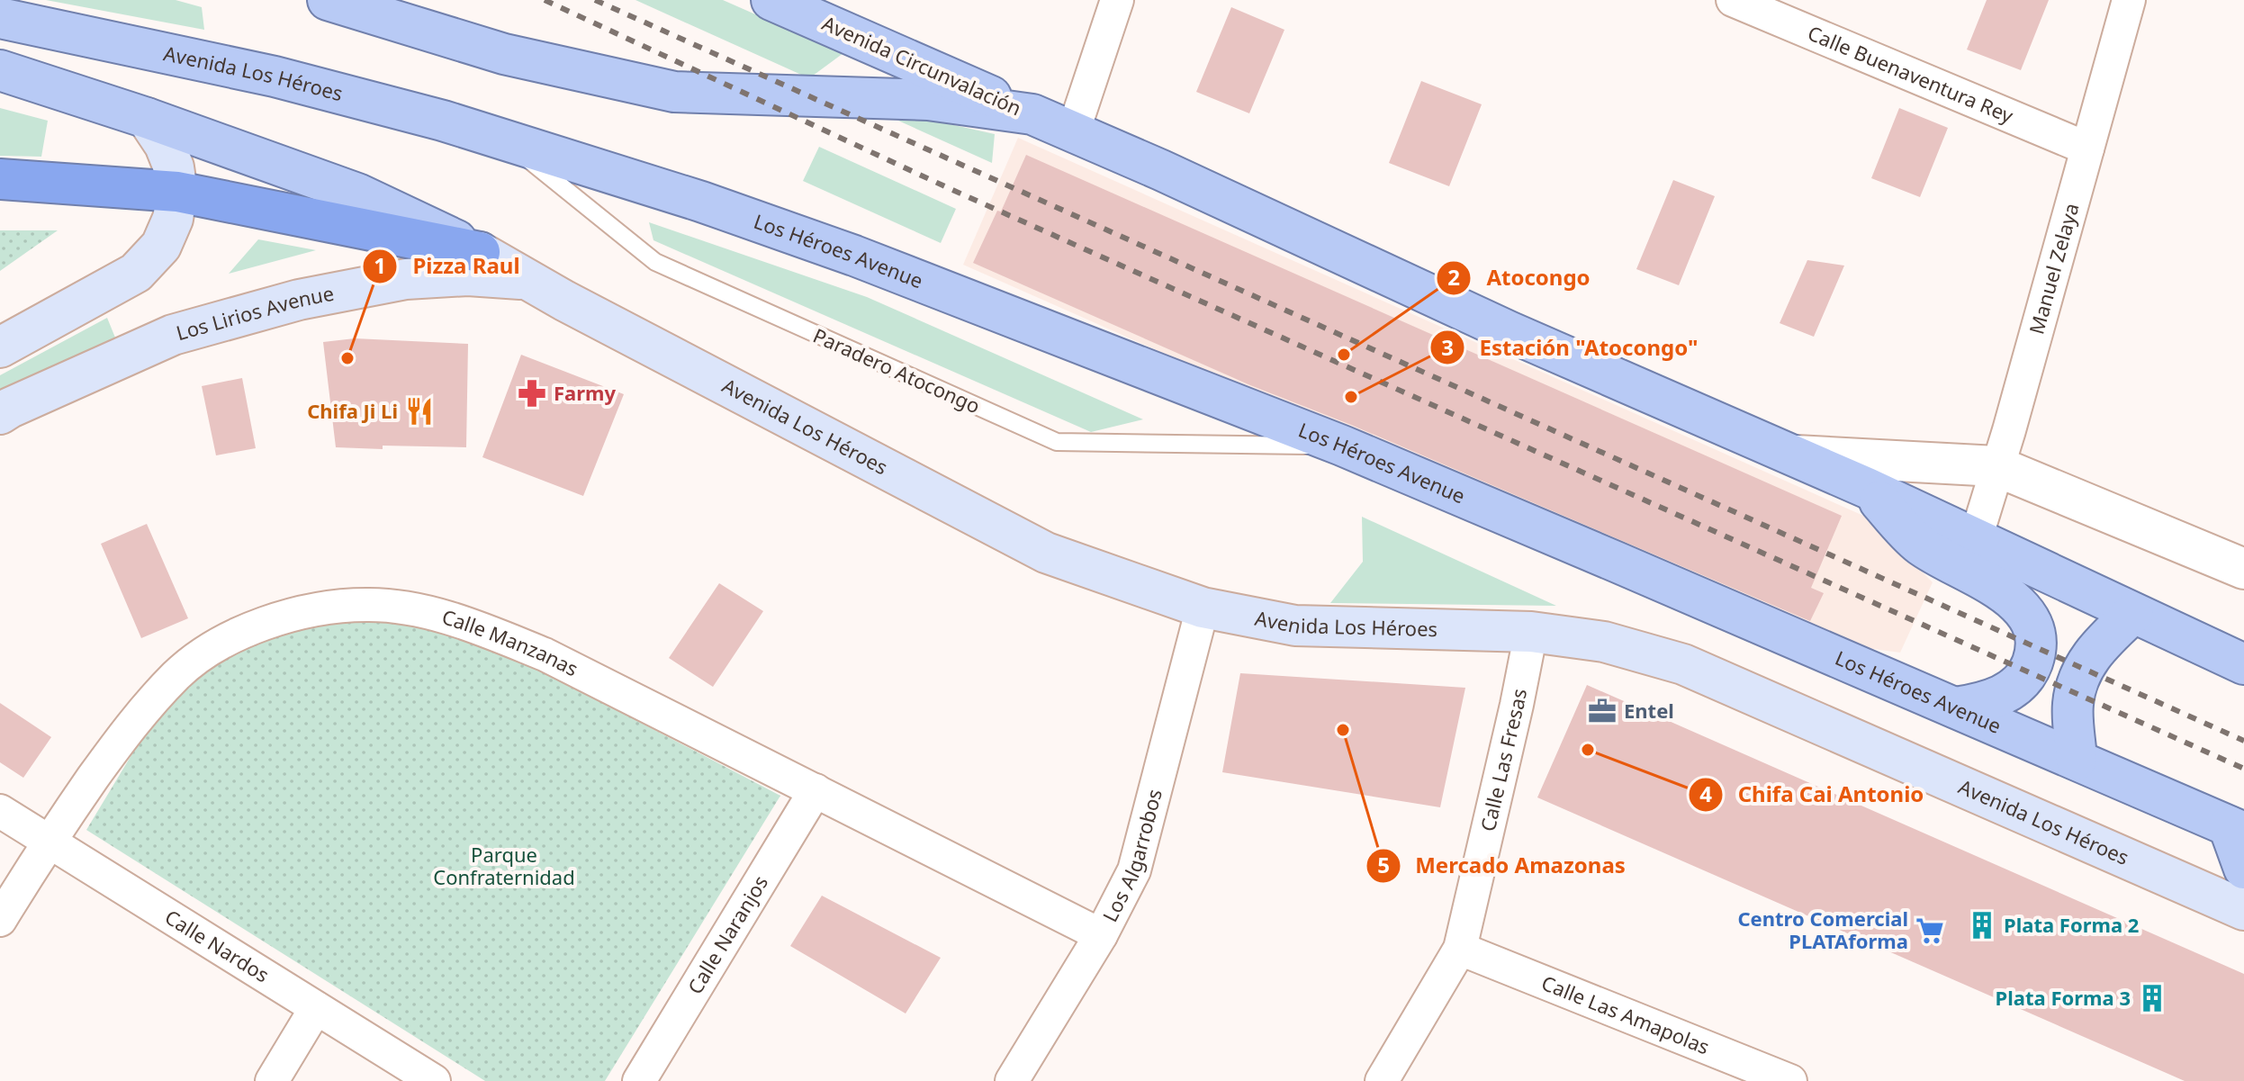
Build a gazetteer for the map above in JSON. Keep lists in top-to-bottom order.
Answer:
{
  "streets": {
    "main road": [
      "Avenida Circunvalación",
      "Avenida Los Héroes",
      "Los Héroes Avenue",
      "Los Lirios Avenue"
    ],
    "street": [
      "Calle Buenaventura Rey",
      "Manuel Zelaya",
      "Calle Manzanas",
      "Calle Las Fresas",
      "Los Algarrobos",
      "Calle Naranjos",
      "Calle Nardos",
      "Calle Las Amapolas"
    ],
    "lane": ["Paradero Atocongo"]
  },
  "crossings": [
    ["Avenida Los Héroes", "Los Héroes Avenue"],
    ["Avenida Los Héroes", "Los Lirios Avenue"],
    ["Avenida Los Héroes", "Paradero Atocongo"],
    ["Avenida Los Héroes", "Calle Las Fresas"],
    ["Avenida Los Héroes", "Los Algarrobos"],
    ["Calle Buenaventura Rey", "Manuel Zelaya"],
    ["Los Héroes Avenue", "Paradero Atocongo"],
    ["Calle Manzanas", "Los Algarrobos"],
    ["Calle Manzanas", "Calle Naranjos"],
    ["Calle Manzanas", "Calle Nardos"],
    ["Calle Las Fresas", "Calle Las Amapolas"]
  ],
  "parks": ["Parque Confraternidad"],
  "places": {
    "other": [
      "Atocongo",
      "Pizza Raul",
      "Estación \"Atocongo\"",
      "Mercado Amazonas",
      "Chifa Cai Antonio"
    ],
    "pharmacy": ["Farmy"],
    "restaurant": ["Chifa Ji Li"],
    "office": ["Entel"],
    "building": ["Plata Forma 2", "Plata Forma 3"],
    "supermarket": ["Centro Comercial PLATAforma"]
  }
}
